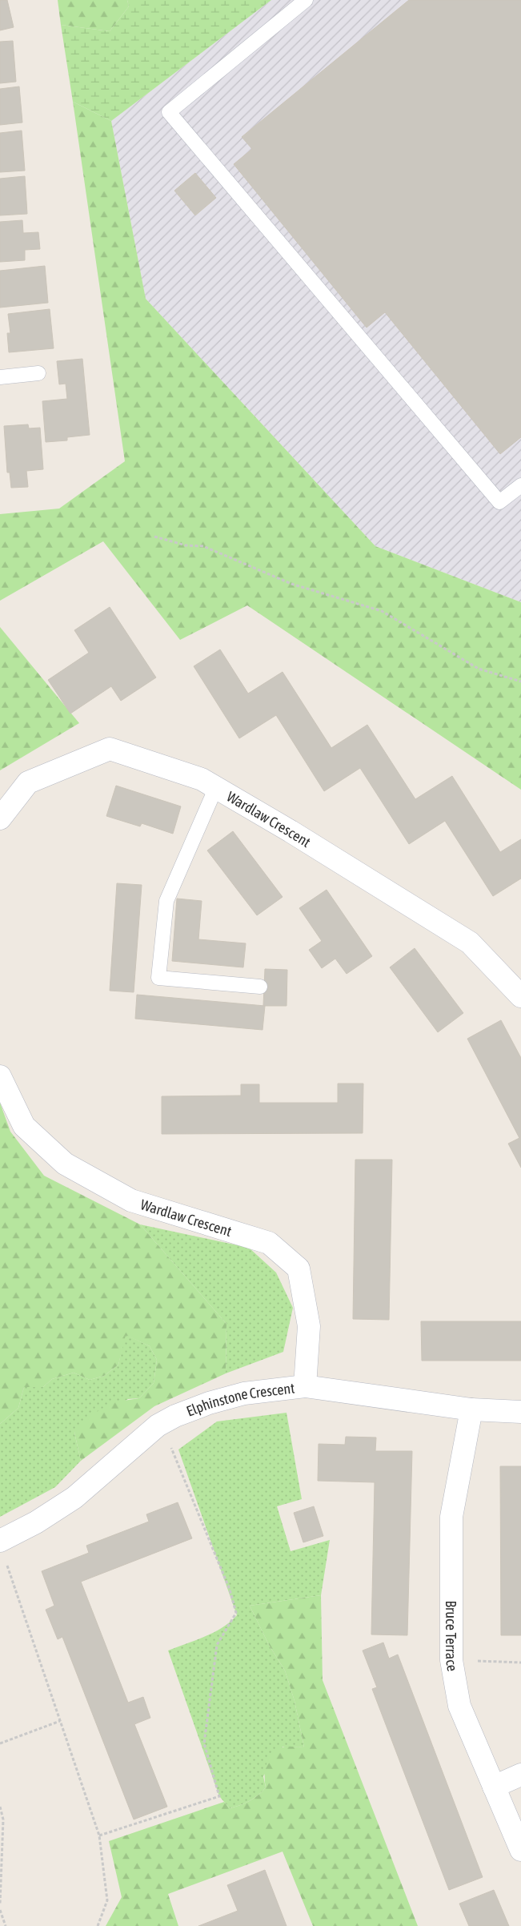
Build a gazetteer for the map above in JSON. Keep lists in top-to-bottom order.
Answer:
{
  "streets": {
    "street": ["Wardlaw Crescent", "Elphinstone Crescent", "Bruce Terrace"]
  },
  "crossings": [
    ["Wardlaw Crescent", "Elphinstone Crescent"],
    ["Elphinstone Crescent", "Bruce Terrace"]
  ]
}
